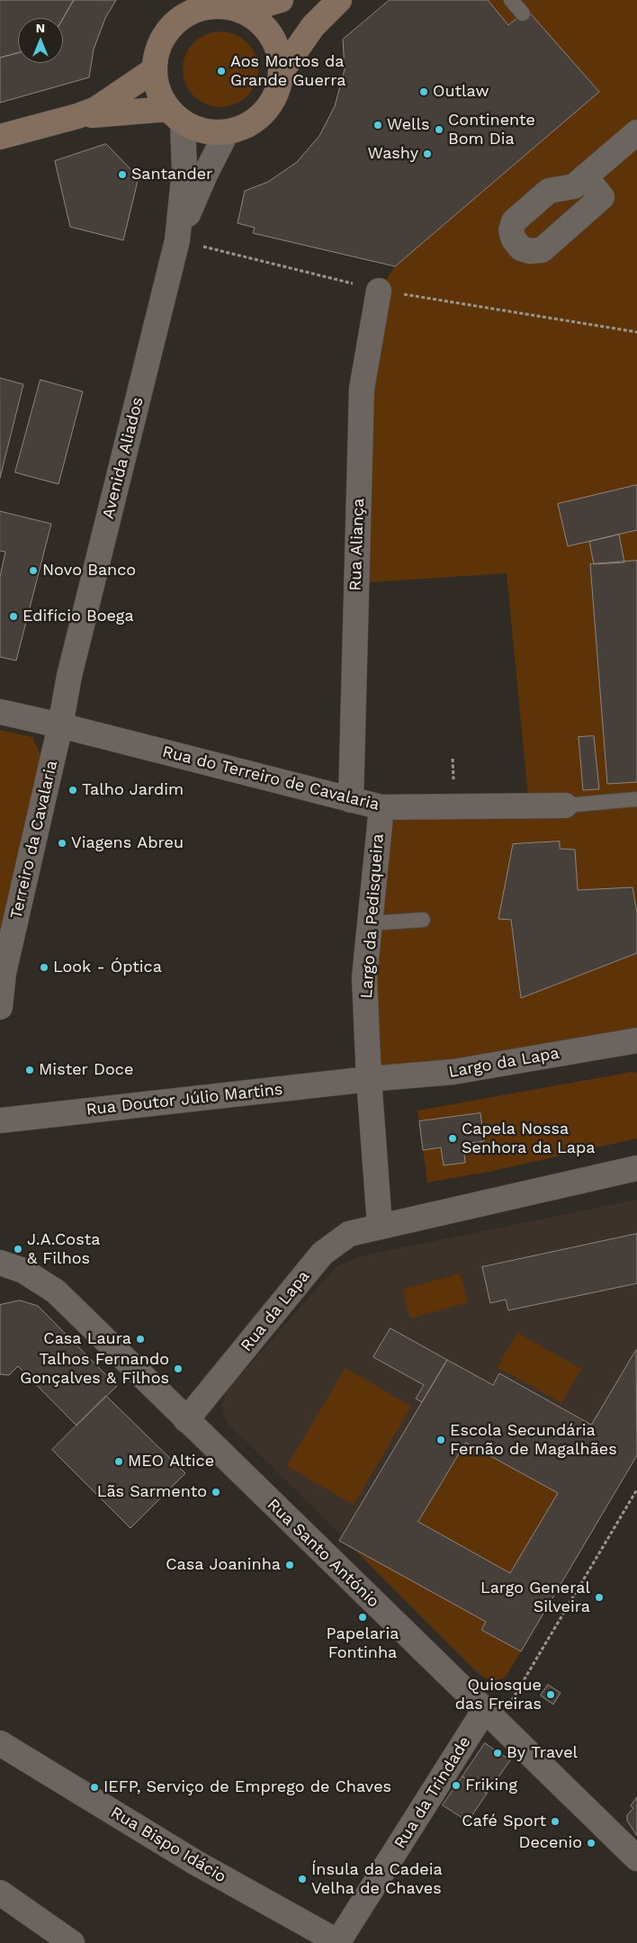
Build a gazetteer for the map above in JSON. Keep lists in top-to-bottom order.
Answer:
{
  "streets": {
    "street": [
      "Avenida Aliados",
      "Rua Aliança",
      "Rua do Terreiro de Cavalaria",
      "Terreiro da Cavalaria",
      "Largo da Pedisqueira",
      "Largo da Lapa",
      "Rua Doutor Júlio Martins",
      "Rua da Lapa",
      "Rua Santo António",
      "Rua da Trindade",
      "Rua Bispo Idácio"
    ]
  },
  "crossings": [
    ["Avenida Aliados", "Rua do Terreiro de Cavalaria"],
    ["Avenida Aliados", "Terreiro da Cavalaria"],
    ["Rua Aliança", "Rua do Terreiro de Cavalaria"],
    ["Rua do Terreiro de Cavalaria", "Terreiro da Cavalaria"],
    ["Rua do Terreiro de Cavalaria", "Largo da Pedisqueira"],
    ["Largo da Pedisqueira", "Largo da Lapa"],
    ["Largo da Pedisqueira", "Rua Doutor Júlio Martins"],
    ["Largo da Pedisqueira", "Rua da Lapa"],
    ["Largo da Lapa", "Rua Doutor Júlio Martins"],
    ["Rua da Lapa", "Rua Santo António"],
    ["Rua Santo António", "Rua da Trindade"],
    ["Rua da Trindade", "Rua Bispo Idácio"]
  ],
  "places": [
    "Aos Mortos da Grande Guerra",
    "Outlaw",
    "Wells",
    "Continente Bom Dia",
    "Washy",
    "Santander",
    "Novo Banco",
    "Edifício Boega",
    "Talho Jardim",
    "Viagens Abreu",
    "Look - Óptica",
    "Mister Doce",
    "Capela Nossa Senhora da Lapa",
    "J.A.Costa & Filhos",
    "Casa Laura",
    "Talhos Fernando Gonçalves & Filhos",
    "Escola Secundária Fernão de Magalhães",
    "MEO Altice",
    "Lãs Sarmento",
    "Casa Joaninha",
    "Largo General Silveira",
    "Papelaria Fontinha",
    "Quiosque das Freiras",
    "By Travel",
    "Friking",
    "IEFP, Serviço de Emprego de Chaves",
    "Café Sport",
    "Decenio",
    "Ínsula da Cadeia Velha de Chaves"
  ],
  "north": "top"
}
